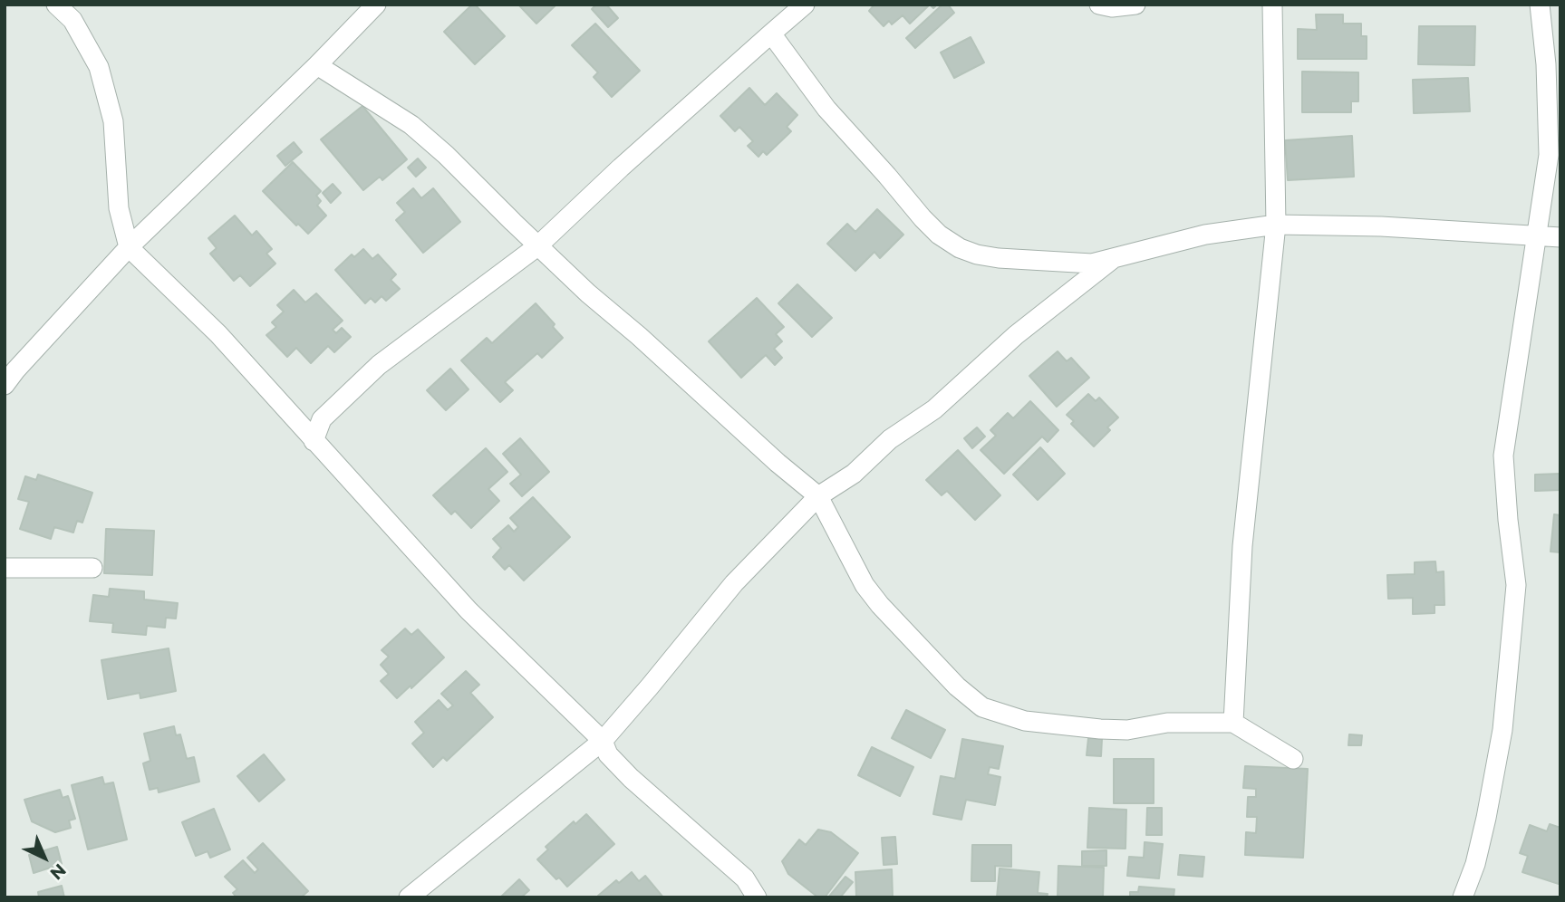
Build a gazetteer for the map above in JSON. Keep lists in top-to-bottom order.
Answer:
{
  "north": "bottom right"
}
